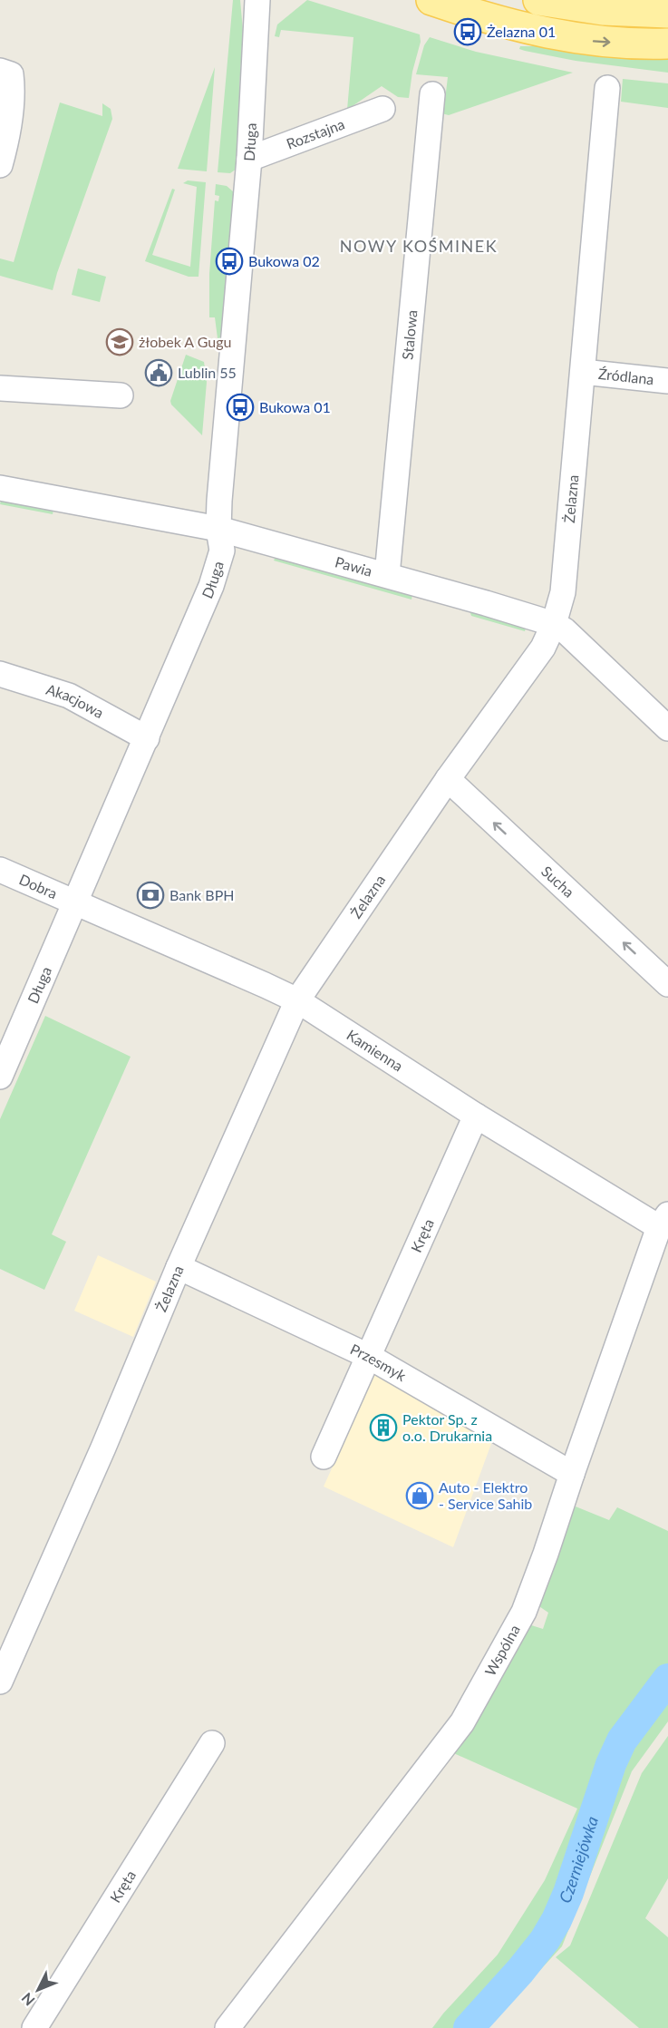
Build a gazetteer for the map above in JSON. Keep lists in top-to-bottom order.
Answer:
{
  "streets": {
    "street": [
      "Rozstajna",
      "Długa",
      "Stalowa",
      "Źródlana",
      "Żelazna",
      "Pawia",
      "Akacjowa",
      "Sucha",
      "Dobra",
      "Kamienna",
      "Kręta",
      "Przesmyk",
      "Wspólna"
    ]
  },
  "crossings": [
    ["Rozstajna", "Długa"],
    ["Długa", "Pawia"],
    ["Długa", "Akacjowa"],
    ["Długa", "Dobra"],
    ["Długa", "Kamienna"],
    ["Stalowa", "Pawia"],
    ["Źródlana", "Żelazna"],
    ["Żelazna", "Pawia"],
    ["Żelazna", "Sucha"],
    ["Żelazna", "Kamienna"],
    ["Żelazna", "Przesmyk"],
    ["Dobra", "Kamienna"],
    ["Kamienna", "Kręta"],
    ["Kamienna", "Wspólna"],
    ["Kręta", "Przesmyk"],
    ["Przesmyk", "Wspólna"]
  ],
  "one_way": ["Sucha"],
  "districts": ["NOWY KOŚMINEK"],
  "water": ["Czerniejówka"],
  "places": {
    "bus stop": ["Żelazna 01", "Bukowa 02", "Bukowa 01"],
    "school or university": ["żłobek A Gugu"],
    "public building": ["Lublin 55"],
    "bank": ["Bank BPH"],
    "building": ["Pektor Sp. z o.o. Drukarnia"],
    "shop": ["Auto - Elektro - Service Sahib"]
  },
  "north": "bottom left"
}
